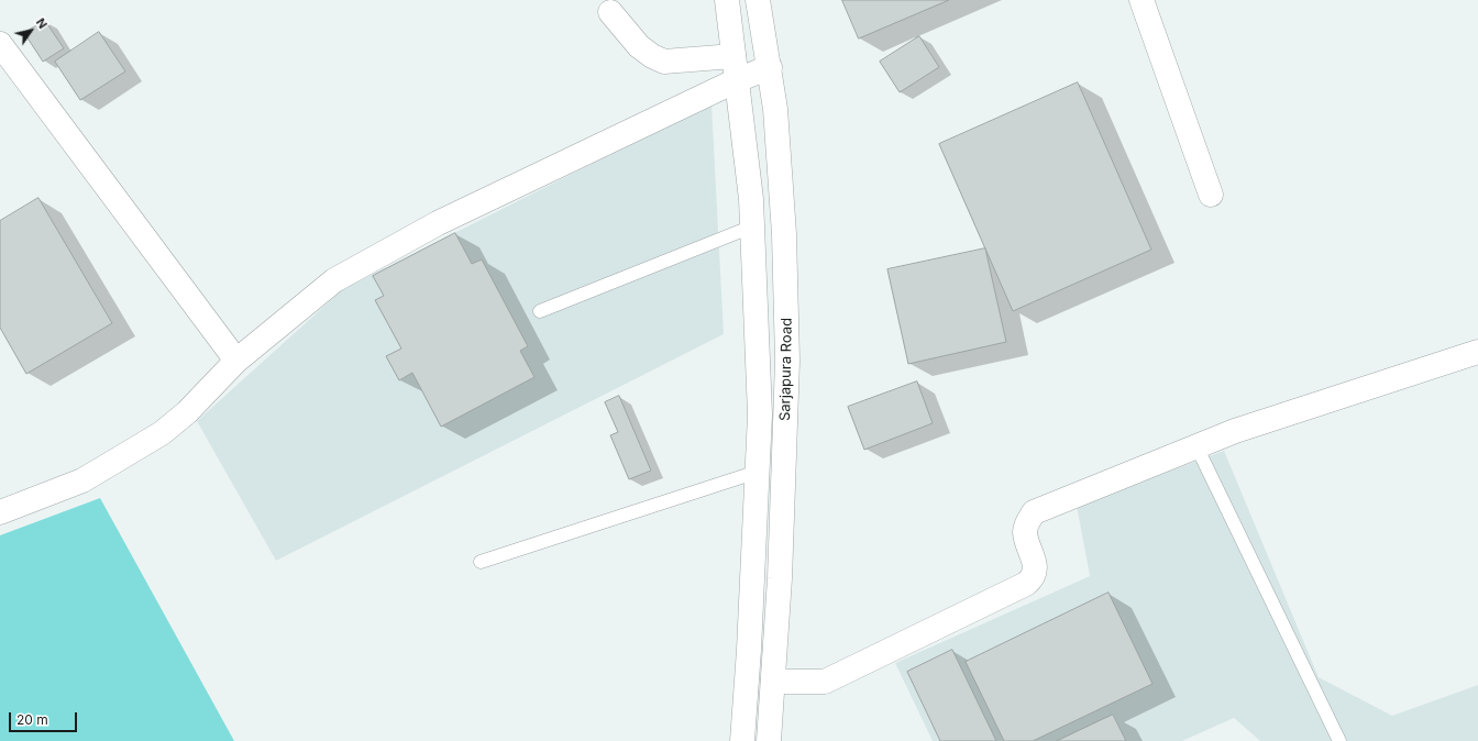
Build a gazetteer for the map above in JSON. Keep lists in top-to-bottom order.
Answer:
{
  "streets": {
    "street": ["Sarjapura Road"]
  },
  "scale_bar": "20 m",
  "north": "top right"
}
